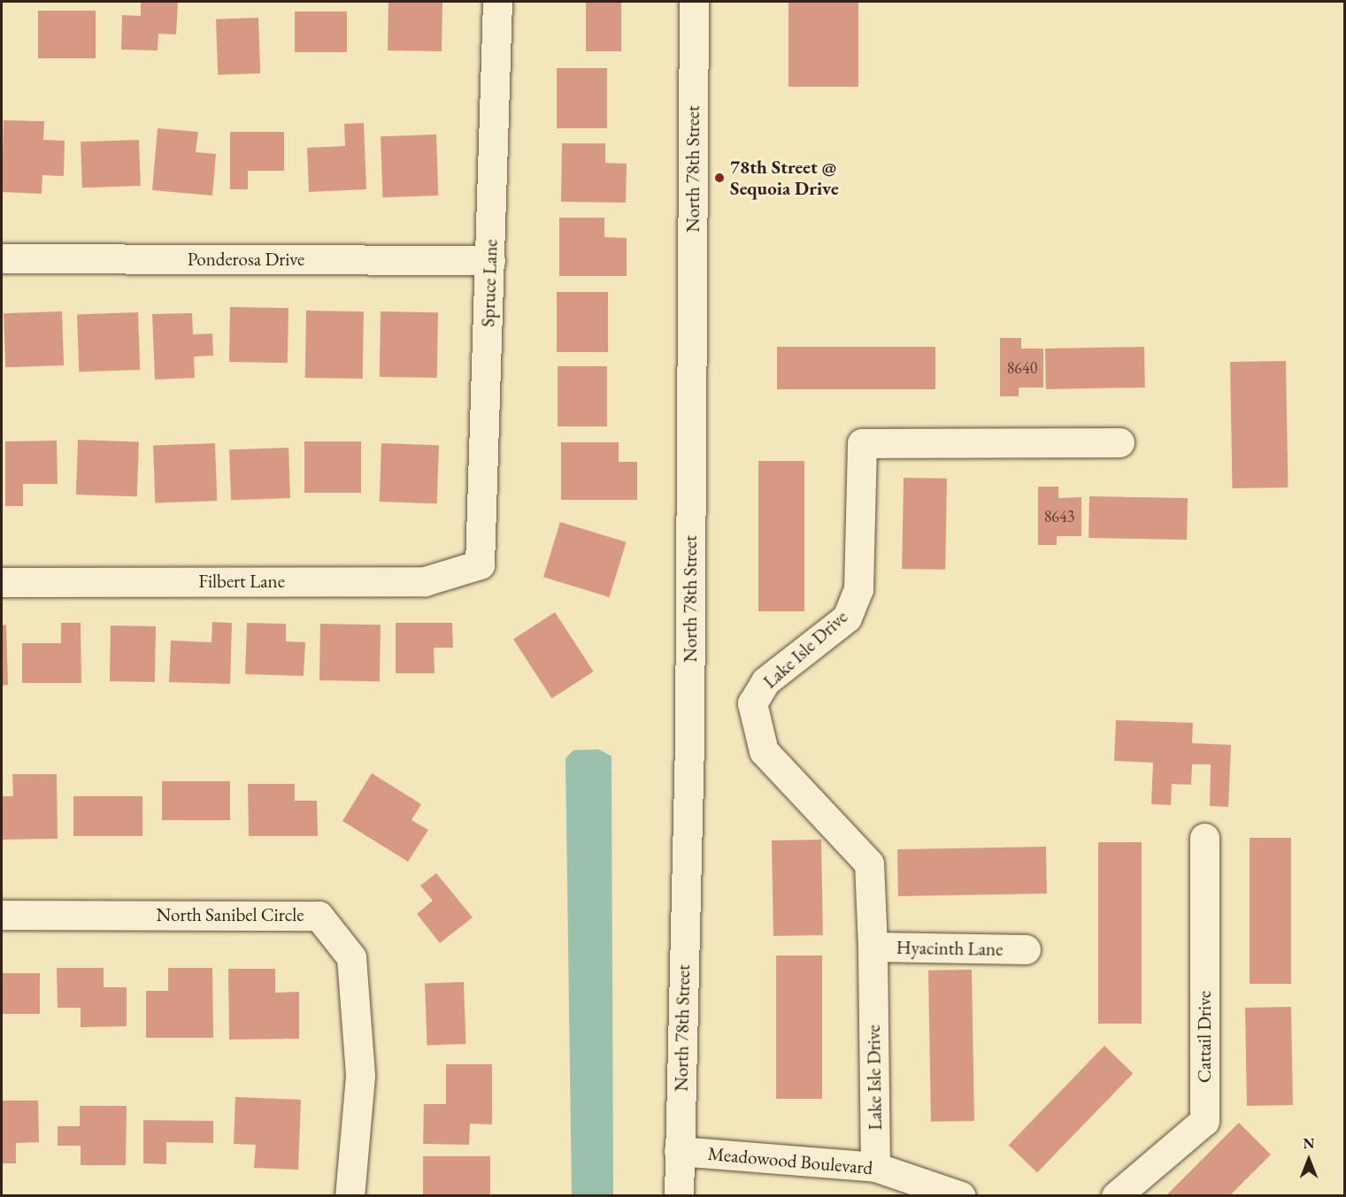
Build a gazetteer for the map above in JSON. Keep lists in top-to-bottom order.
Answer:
{
  "streets": {
    "street": [
      "North 78th Street",
      "Ponderosa Drive",
      "Spruce Lane",
      "Filbert Lane",
      "Lake Isle Drive",
      "North Sanibel Circle",
      "Hyacinth Lane",
      "Cattail Drive",
      "Meadowood Boulevard"
    ]
  },
  "crossings": [
    ["North 78th Street", "Meadowood Boulevard"],
    ["Ponderosa Drive", "Spruce Lane"],
    ["Spruce Lane", "Filbert Lane"],
    ["Lake Isle Drive", "Hyacinth Lane"],
    ["Lake Isle Drive", "Meadowood Boulevard"]
  ],
  "places": ["78th Street @ Sequoia Drive"],
  "house_numbers": ["8640", "8643"],
  "north": "top"
}
